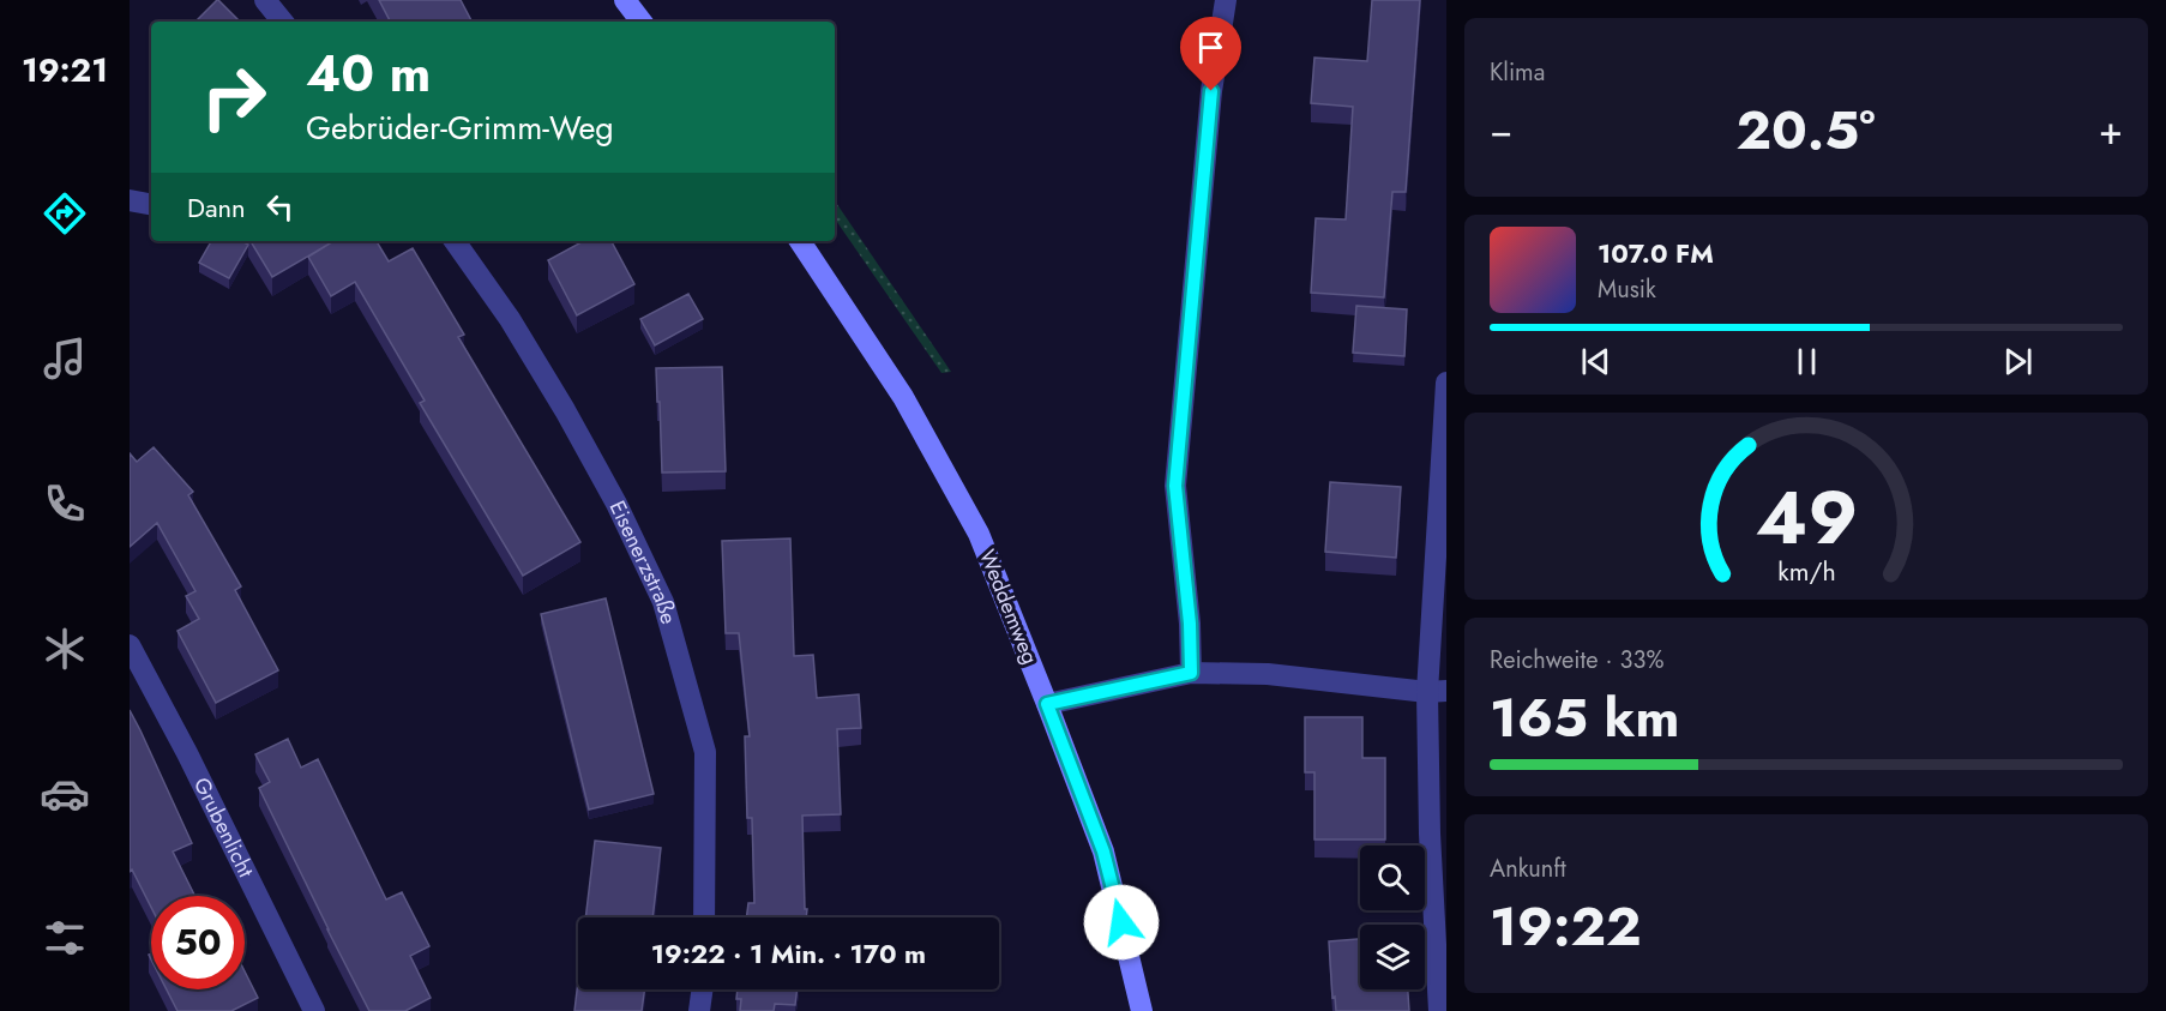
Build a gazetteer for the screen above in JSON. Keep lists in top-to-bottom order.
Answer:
{
  "streets": {
    "main road": ["Weddemweg"],
    "street": ["Eisenerzstraße", "Grubenlicht"]
  },
  "page": {
    "tabs": "19:21",
    "tile": [
      "Klima",
      ["Reichweite · 33%", "165 km"],
      ["Ankunft", "19:22"]
    ],
    "turn": ["40 m", "Gebrüder-Grimm-Weg"],
    "heat": ["−", "20.5°", "+"],
    "then": "Dann",
    "song": ["107.0 FM", "Musik"],
    "limit": "50",
    "trip": "19:22 · 1 Min. · 170 m",
    "gauge": ["49", "km/h"]
  }
}
